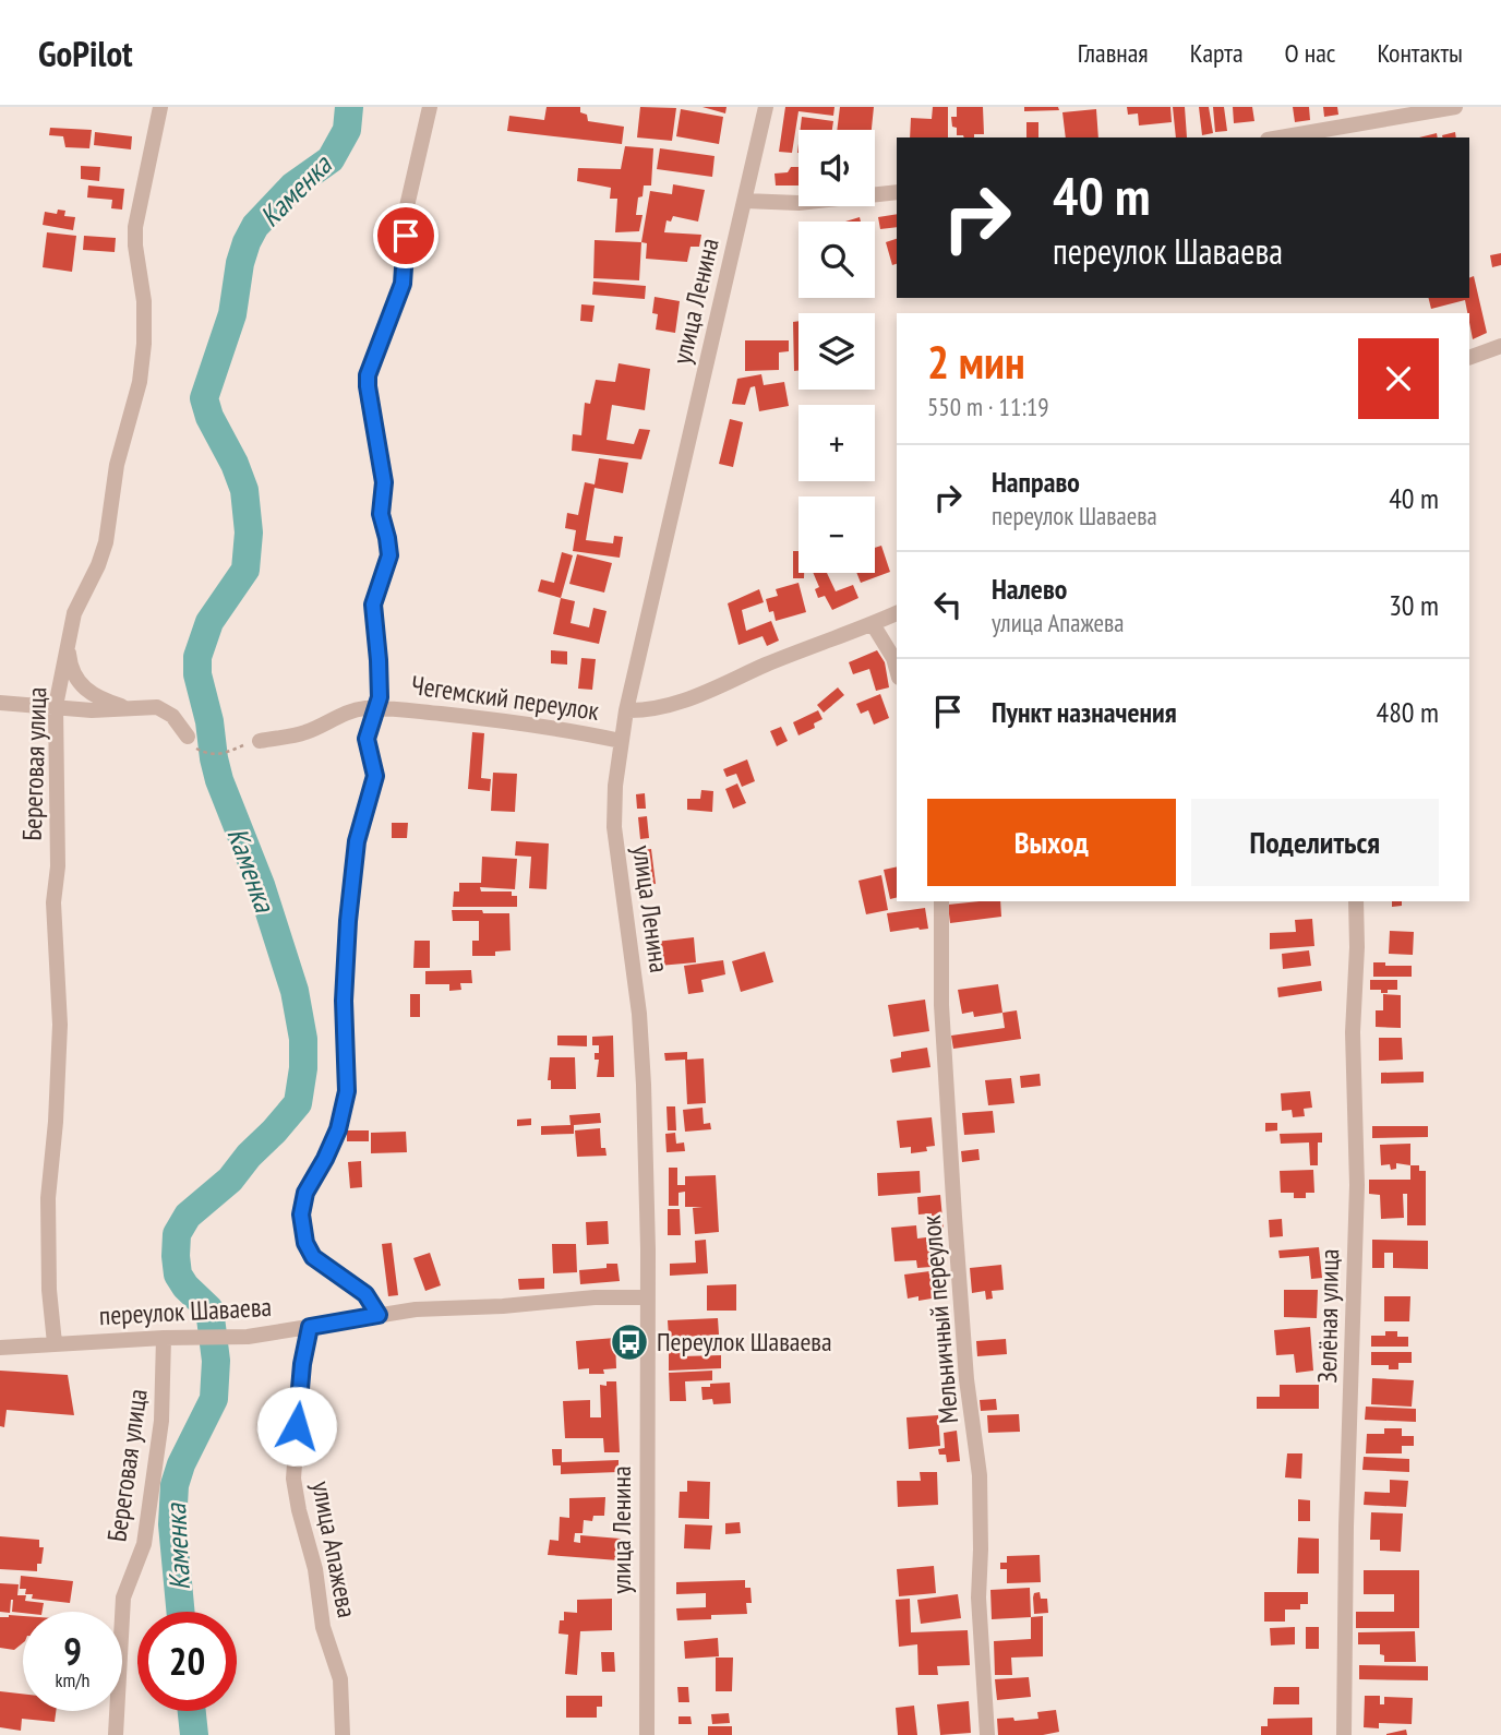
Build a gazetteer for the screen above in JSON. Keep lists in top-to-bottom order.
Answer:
{
  "streets": {
    "street": [
      "улица Ленина",
      "Чегемский переулок",
      "Береговая улица",
      "переулок Шаваева",
      "Зелёная улица",
      "Мельничный переулок",
      "улица Апажева"
    ]
  },
  "crossings": [
    ["улица Ленина", "Чегемский переулок"],
    ["улица Ленина", "переулок Шаваева"],
    ["Береговая улица", "переулок Шаваева"],
    ["переулок Шаваева", "улица Апажева"]
  ],
  "water": ["Каменка"],
  "places": {
    "bus stop": ["Переулок Шаваева"]
  },
  "page": {
    "header": "GoPilot",
    "nav": [
      "Главная",
      "Карта",
      "О нас",
      "Контакты"
    ],
    "map_buttons": ["+", "−"],
    "turn": ["40 m", "переулок Шаваева"],
    "heading": ["2 мин", "550 m · 11:19"],
    "list": [
      {
        "name": "Направо",
        "note": "переулок Шаваева",
        "value": "40 m"
      },
      {
        "name": "Налево",
        "note": "улица Апажева",
        "value": "30 m"
      },
      {
        "name": "Пункт назначения",
        "value": "480 m"
      }
    ],
    "buttons": ["Выход", "Поделиться"],
    "speed": "9 km/h",
    "limit": "20"
  }
}
